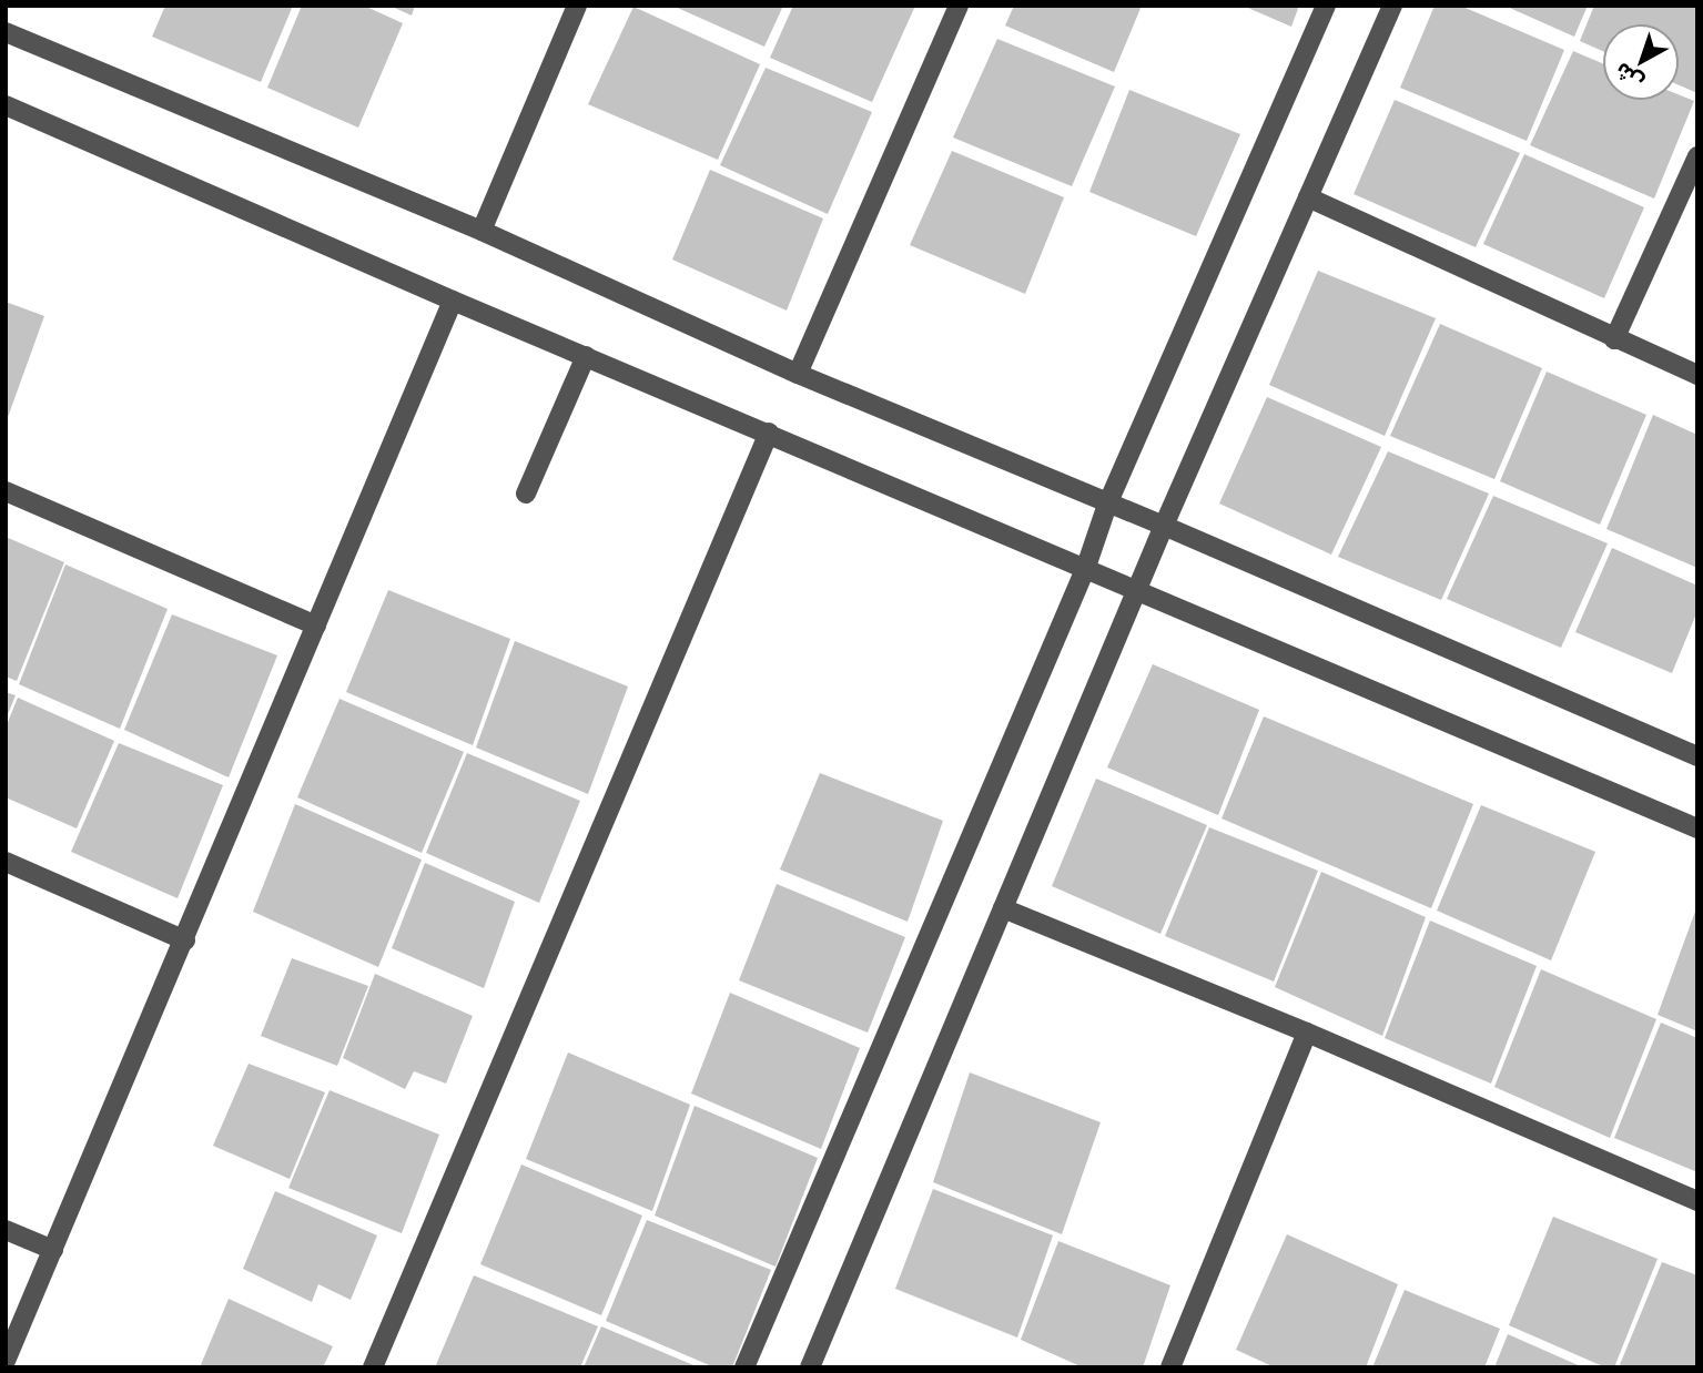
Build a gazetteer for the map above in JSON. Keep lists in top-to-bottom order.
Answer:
{
  "north": "bottom left"
}
